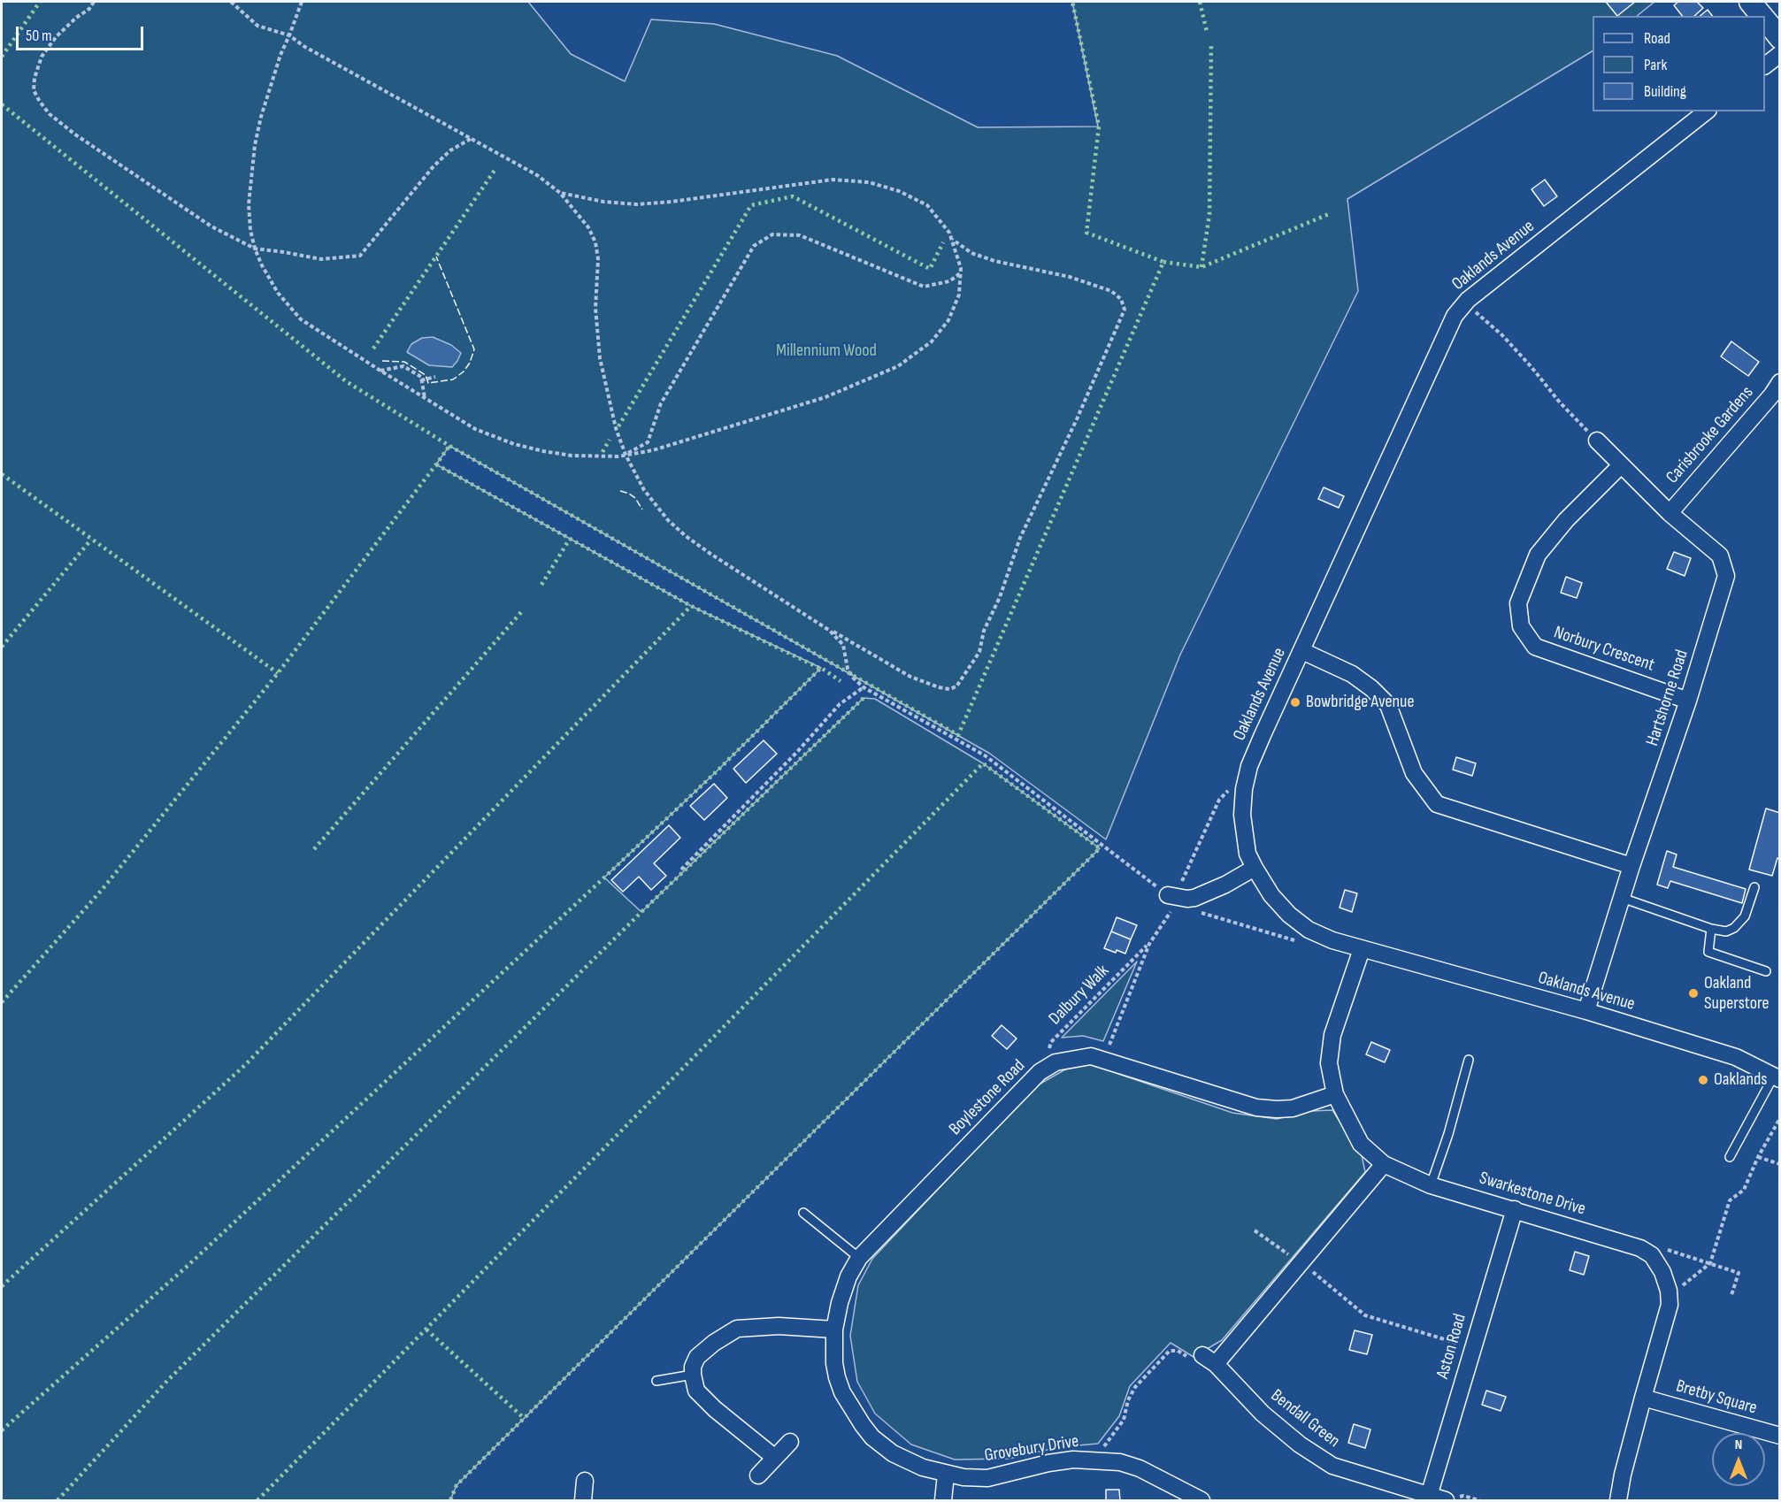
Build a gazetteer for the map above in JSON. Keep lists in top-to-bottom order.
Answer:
{
  "streets": {
    "street": [
      "Oaklands Avenue",
      "Carisbrooke Gardens",
      "Norbury Crescent",
      "Hartshorne Road",
      "Boylestone Road",
      "Swarkestone Drive",
      "Aston Road",
      "Bretby Square",
      "Bendall Green",
      "Grovebury Drive"
    ],
    "path": ["Dalbury Walk"]
  },
  "crossings": [
    ["Oaklands Avenue", "Hartshorne Road"],
    ["Oaklands Avenue", "Swarkestone Drive"],
    ["Carisbrooke Gardens", "Hartshorne Road"],
    ["Norbury Crescent", "Hartshorne Road"],
    ["Dalbury Walk", "Boylestone Road"],
    ["Boylestone Road", "Swarkestone Drive"],
    ["Boylestone Road", "Grovebury Drive"],
    ["Swarkestone Drive", "Aston Road"],
    ["Aston Road", "Bendall Green"]
  ],
  "parks": ["Millennium Wood"],
  "places": ["Bowbridge Avenue", "Oakland Superstore", "Oaklands"],
  "legend": ["Road", "Park", "Building"],
  "scale_bar": "50 m",
  "north": "top"
}
